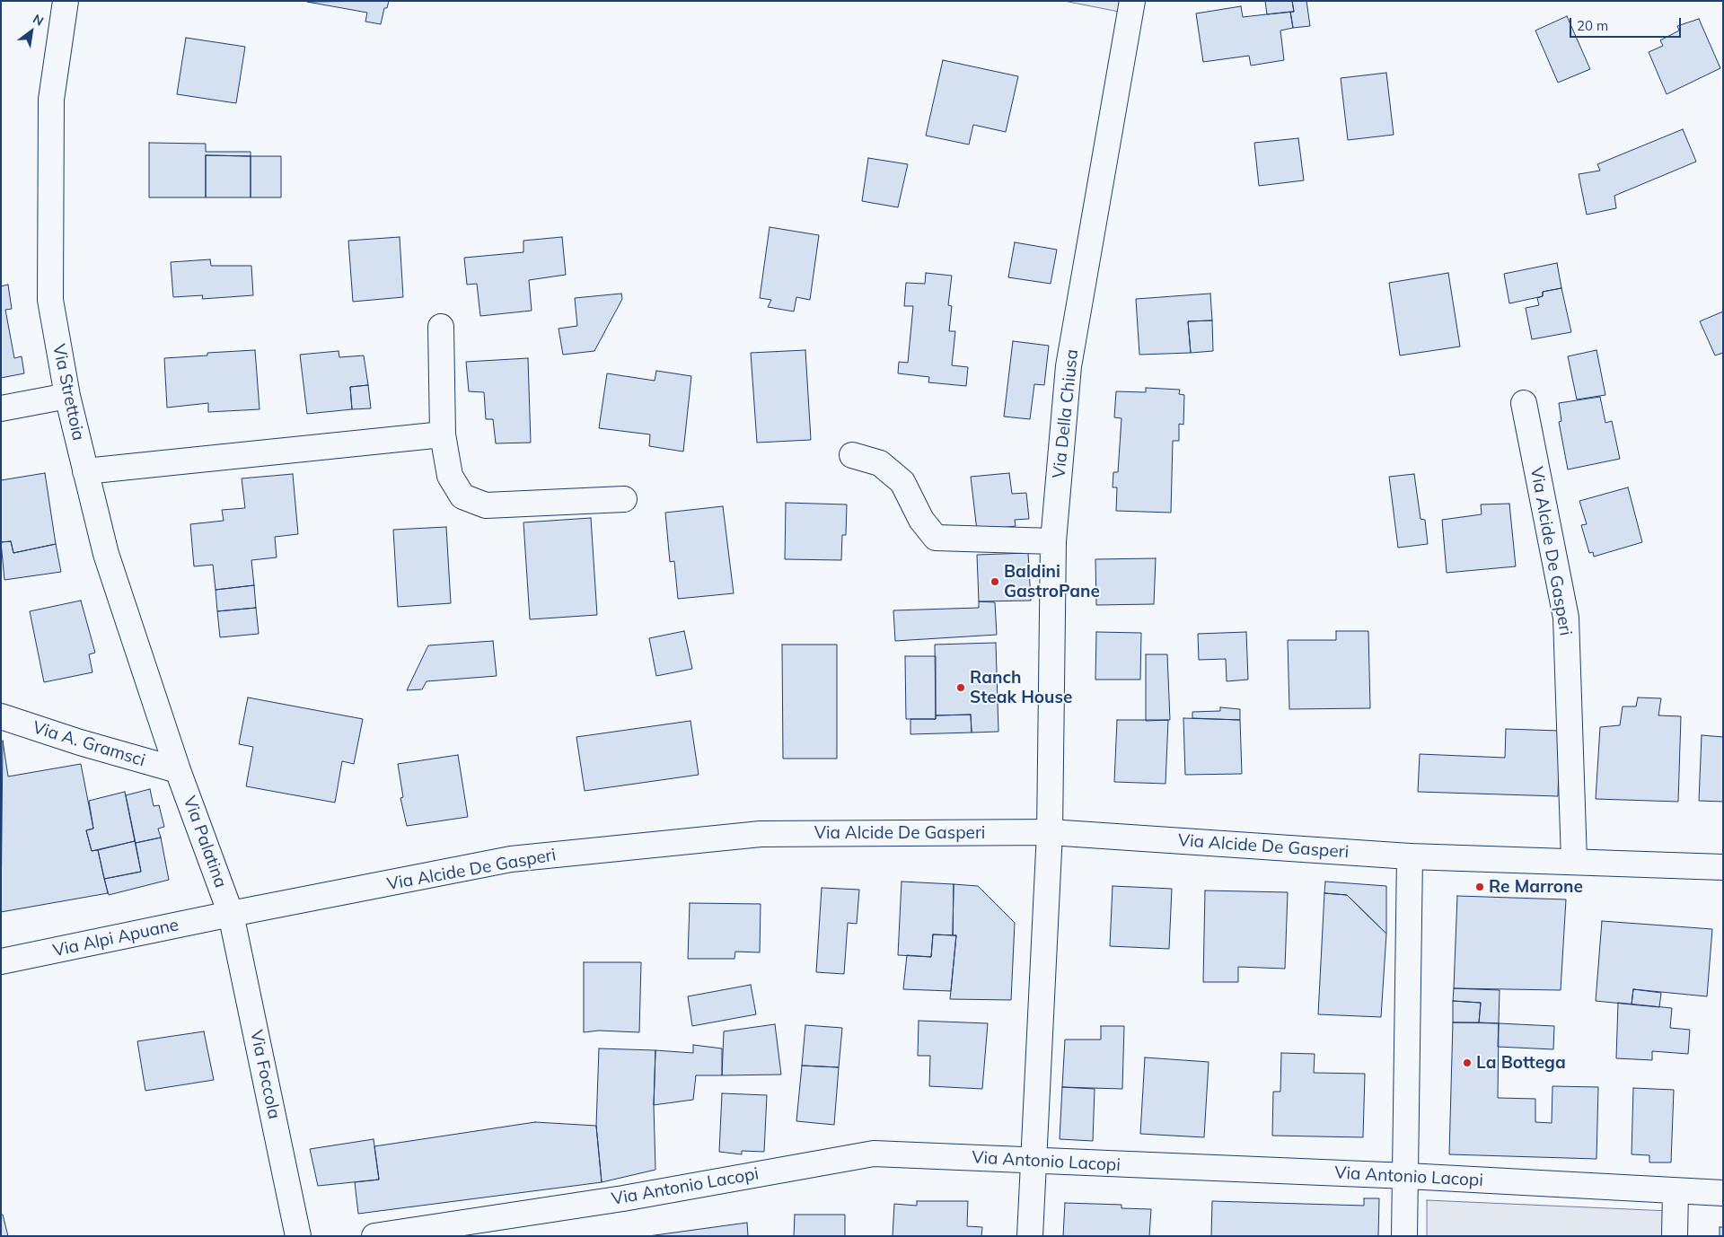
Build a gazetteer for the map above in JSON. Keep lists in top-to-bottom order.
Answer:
{
  "streets": {
    "street": [
      "Via Strettoia",
      "Via Della Chiusa",
      "Via Alcide De Gasperi",
      "Via A. Gramsci",
      "Via Palatina",
      "Via Alpi Apuane",
      "Via Foccola",
      "Via Antonio Lacopi"
    ]
  },
  "crossings": [
    ["Via Strettoia", "Via A. Gramsci"],
    ["Via Strettoia", "Via Palatina"],
    ["Via Della Chiusa", "Via Alcide De Gasperi"],
    ["Via Della Chiusa", "Via Antonio Lacopi"],
    ["Via Alcide De Gasperi", "Via Palatina"],
    ["Via Alcide De Gasperi", "Via Alpi Apuane"],
    ["Via Alcide De Gasperi", "Via Foccola"],
    ["Via A. Gramsci", "Via Palatina"],
    ["Via Palatina", "Via Alpi Apuane"],
    ["Via Palatina", "Via Foccola"],
    ["Via Alpi Apuane", "Via Foccola"]
  ],
  "places": [
    "Baldini GastroPane",
    "Ranch Steak House",
    "Re Marrone",
    "La Bottega"
  ],
  "scale_bar": "20 m",
  "north": "top right"
}
